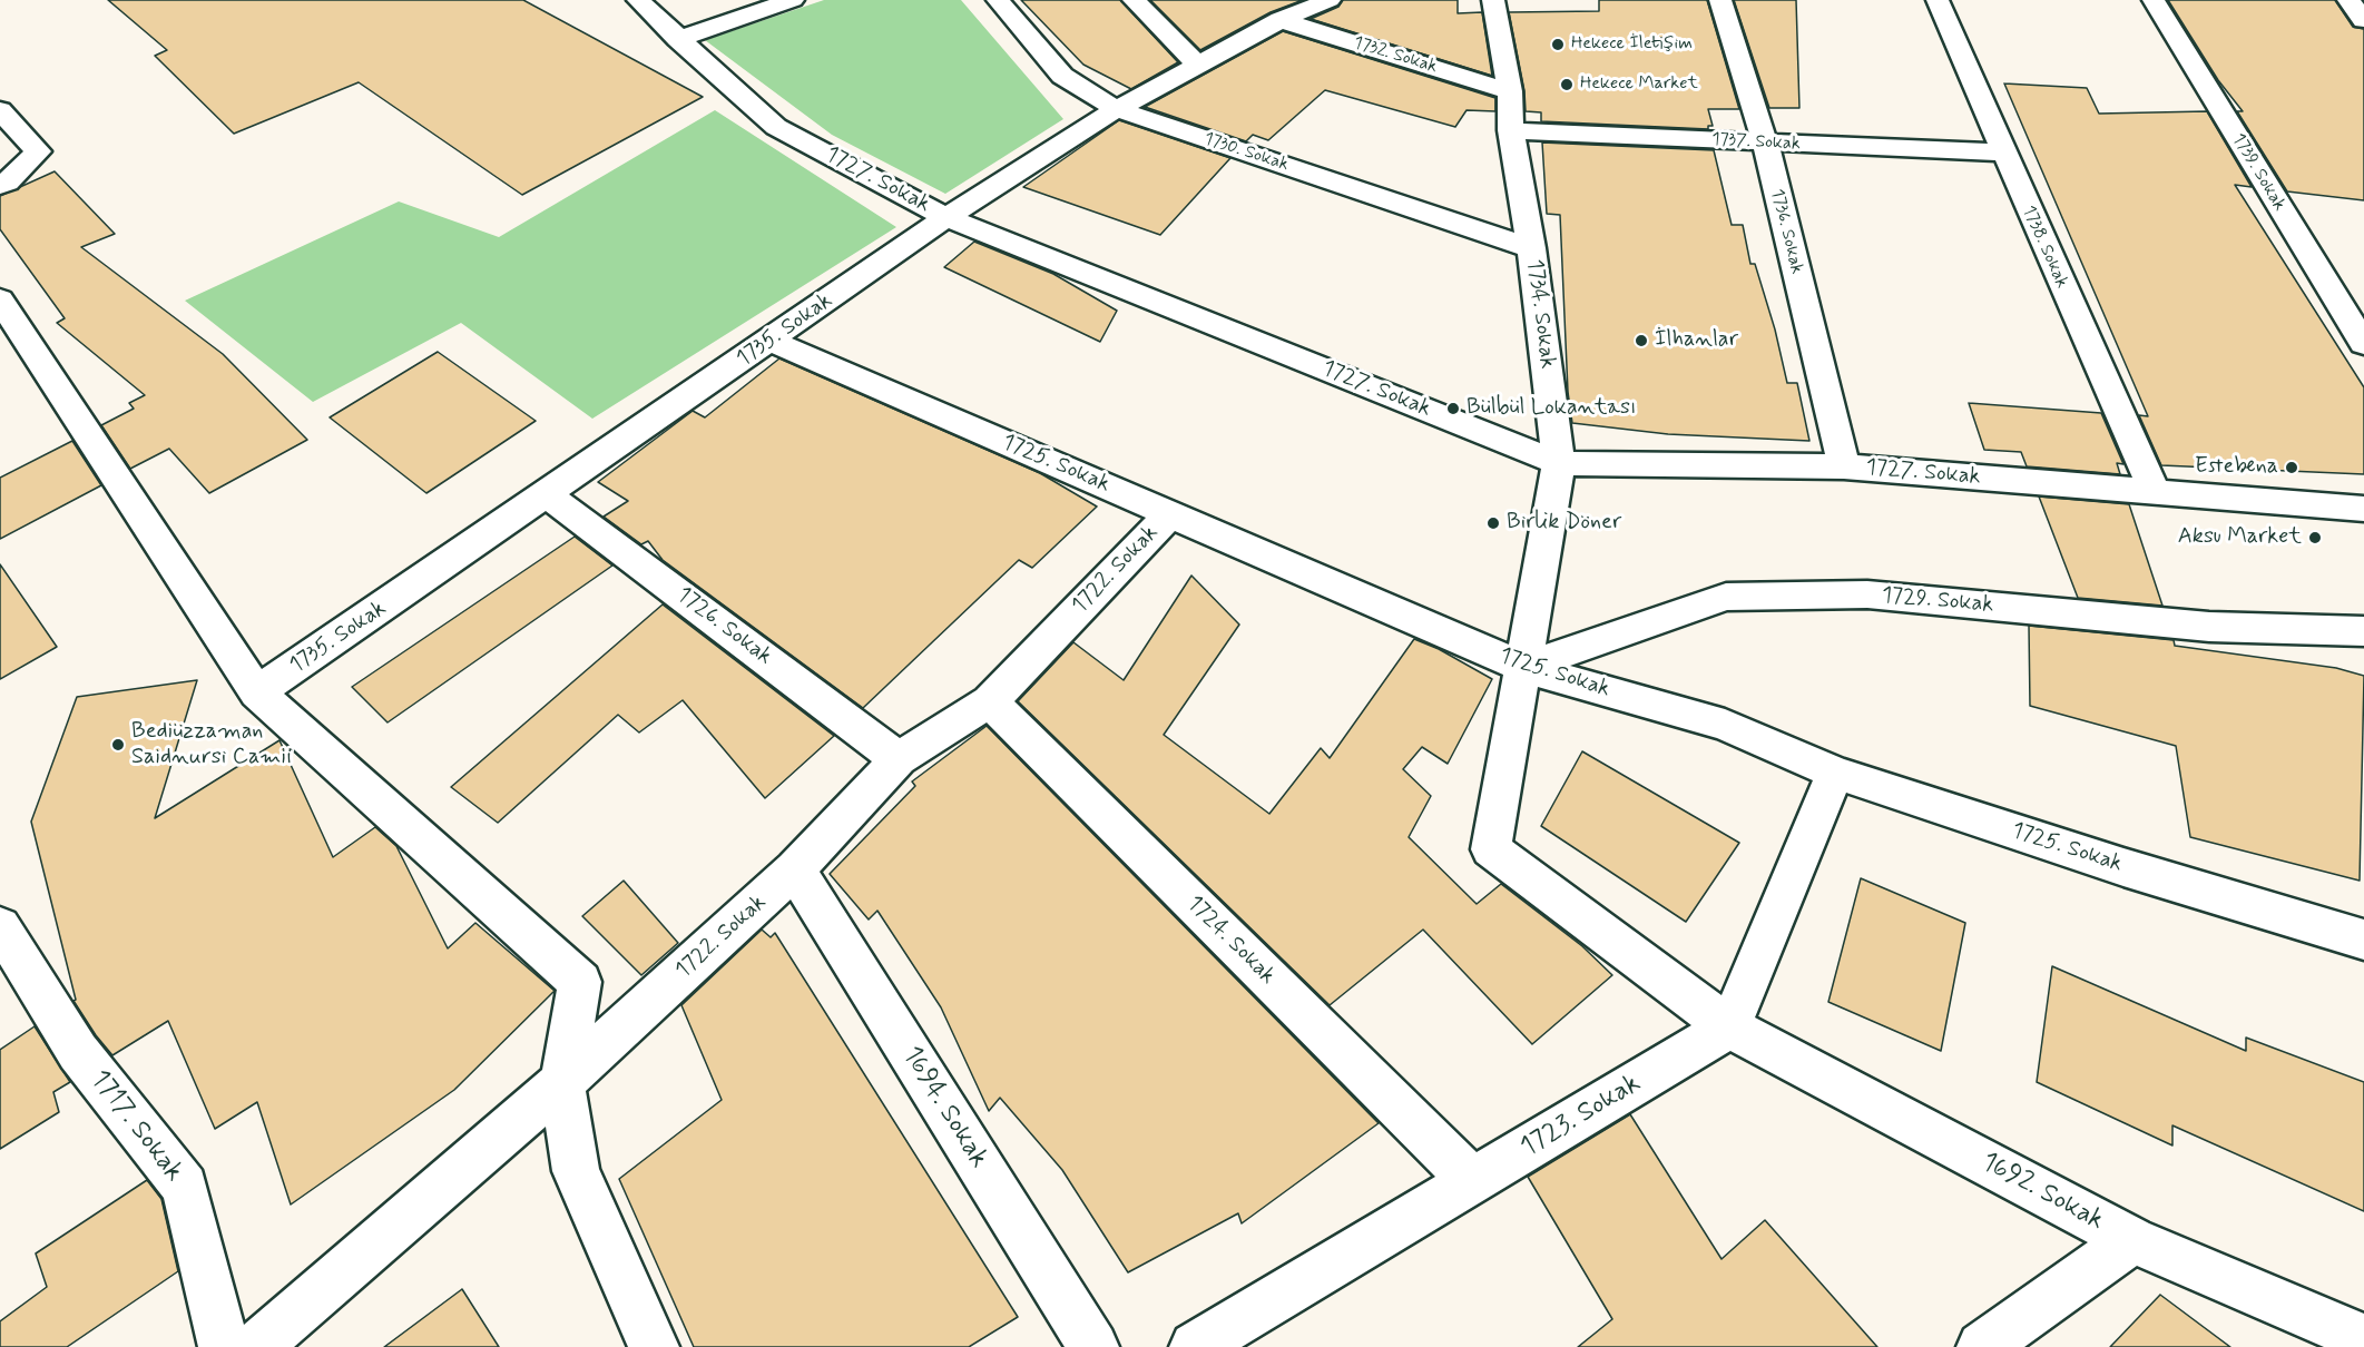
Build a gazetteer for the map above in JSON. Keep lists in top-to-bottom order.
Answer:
{
  "streets": {
    "street": [
      "1732. Sokak",
      "1737. Sokak",
      "1730. Sokak",
      "1739. Sokak",
      "1727. Sokak",
      "1736. Sokak",
      "1738. Sokak",
      "1734. Sokak",
      "1735. Sokak",
      "1725. Sokak",
      "1722. Sokak",
      "1729. Sokak",
      "1726. Sokak",
      "1724. Sokak",
      "1694. Sokak",
      "1723. Sokak",
      "1717. Sokak",
      "1692. Sokak"
    ]
  },
  "crossings": [
    ["1732. Sokak", "1734. Sokak"],
    ["1732. Sokak", "1735. Sokak"],
    ["1737. Sokak", "1736. Sokak"],
    ["1737. Sokak", "1738. Sokak"],
    ["1737. Sokak", "1734. Sokak"],
    ["1730. Sokak", "1734. Sokak"],
    ["1730. Sokak", "1735. Sokak"],
    ["1727. Sokak", "1736. Sokak"],
    ["1727. Sokak", "1738. Sokak"],
    ["1727. Sokak", "1734. Sokak"],
    ["1727. Sokak", "1735. Sokak"],
    ["1734. Sokak", "1725. Sokak"],
    ["1734. Sokak", "1729. Sokak"],
    ["1734. Sokak", "1692. Sokak"],
    ["1735. Sokak", "1725. Sokak"],
    ["1735. Sokak", "1726. Sokak"],
    ["1725. Sokak", "1722. Sokak"],
    ["1725. Sokak", "1729. Sokak"],
    ["1725. Sokak", "1692. Sokak"],
    ["1722. Sokak", "1726. Sokak"],
    ["1722. Sokak", "1724. Sokak"],
    ["1722. Sokak", "1694. Sokak"],
    ["1729. Sokak", "1692. Sokak"],
    ["1724. Sokak", "1723. Sokak"],
    ["1723. Sokak", "1692. Sokak"]
  ],
  "places": [
    "Hekece İletişim",
    "Hekece Market",
    "İlhanlar",
    "Bülbül Lokantası",
    "Estebena",
    "Birlik Döner",
    "Aksu Market",
    "Bediüzzaman Saidnursi Camii"
  ]
}
